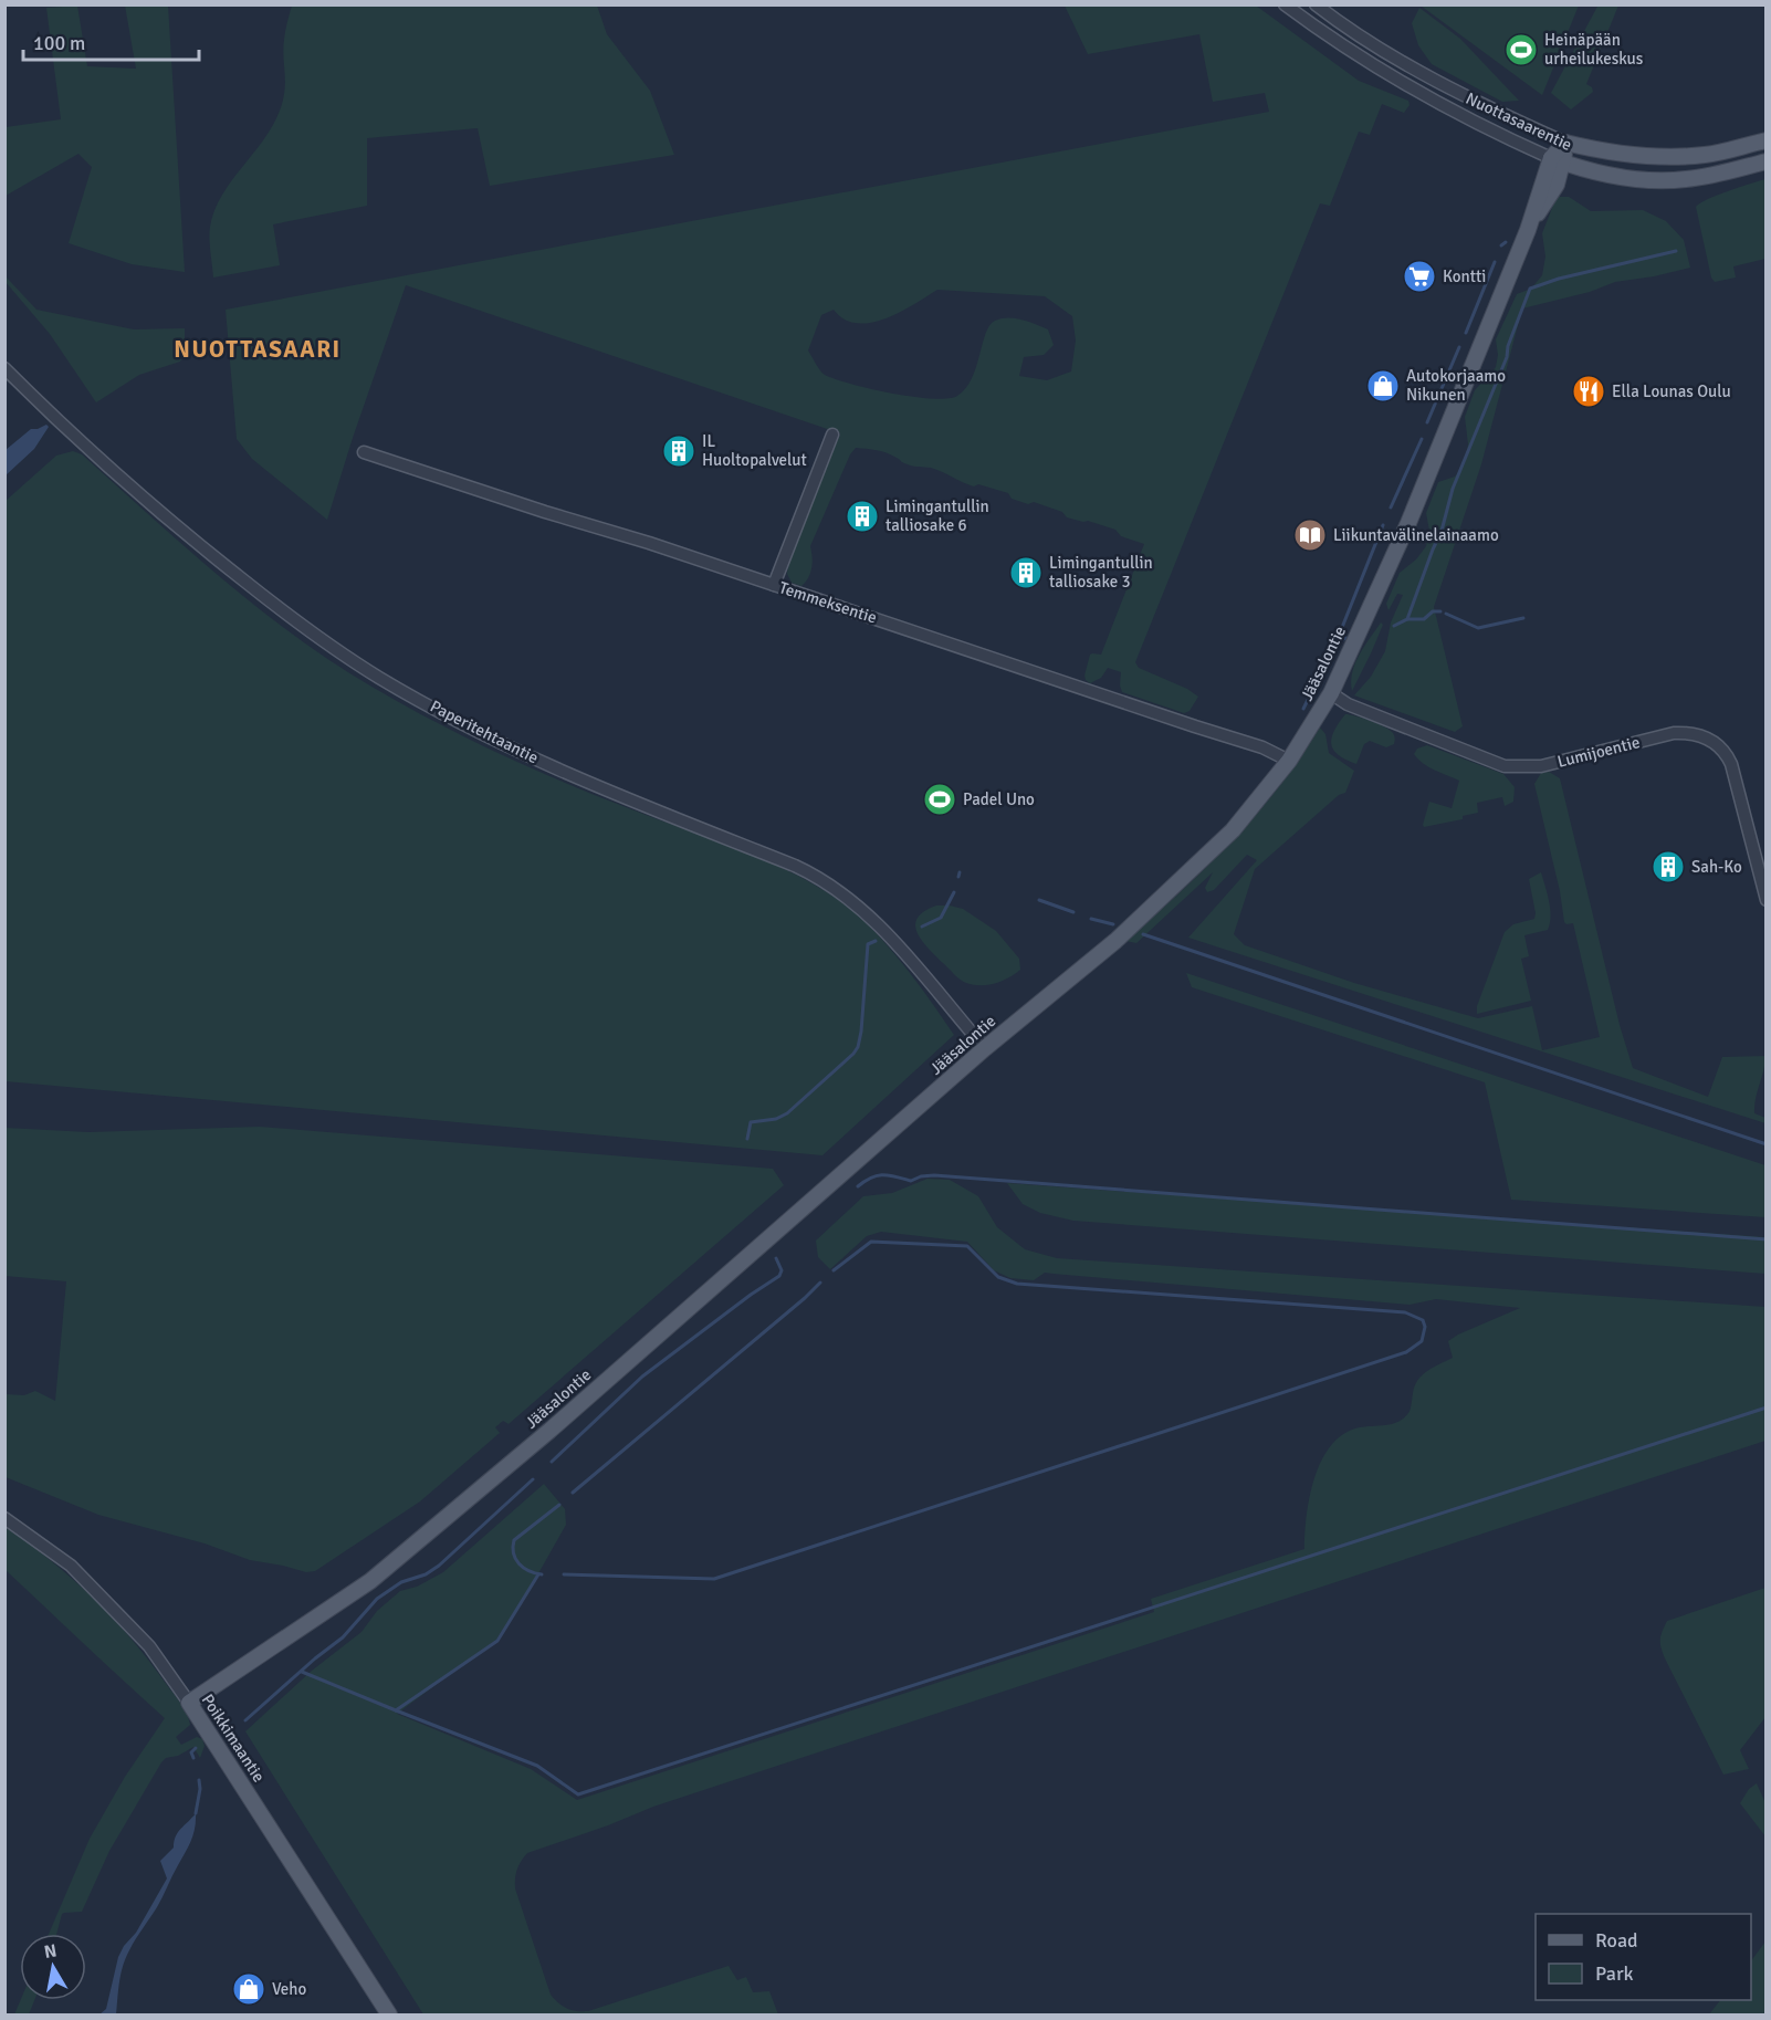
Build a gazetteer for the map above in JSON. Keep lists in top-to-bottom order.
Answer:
{
  "streets": {
    "main road": ["Nuottasaarentie", "Jääsalontie", "Poikkimaantie"],
    "street": ["Temmeksentie", "Paperitehtaantie", "Lumijoentie"]
  },
  "crossings": [
    ["Nuottasaarentie", "Jääsalontie"],
    ["Temmeksentie", "Jääsalontie"],
    ["Jääsalontie", "Paperitehtaantie"],
    ["Jääsalontie", "Lumijoentie"],
    ["Jääsalontie", "Poikkimaantie"]
  ],
  "districts": ["NUOTTASAARI"],
  "places": {
    "sports": ["Heinäpään urheilukeskus", "Padel Uno"],
    "supermarket": ["Kontti"],
    "shop": ["Autokorjaamo Nikunen", "Veho"],
    "restaurant": ["Ella Lounas Oulu"],
    "building": [
      "IL Huoltopalvelut",
      "Limingantullin talliosake 6",
      "Limingantullin talliosake 3",
      "Sah-Ko"
    ],
    "library": ["Liikuntavälinelainaamo"]
  },
  "legend": ["Road", "Park"],
  "scale_bar": "100 m",
  "north": "top"
}
